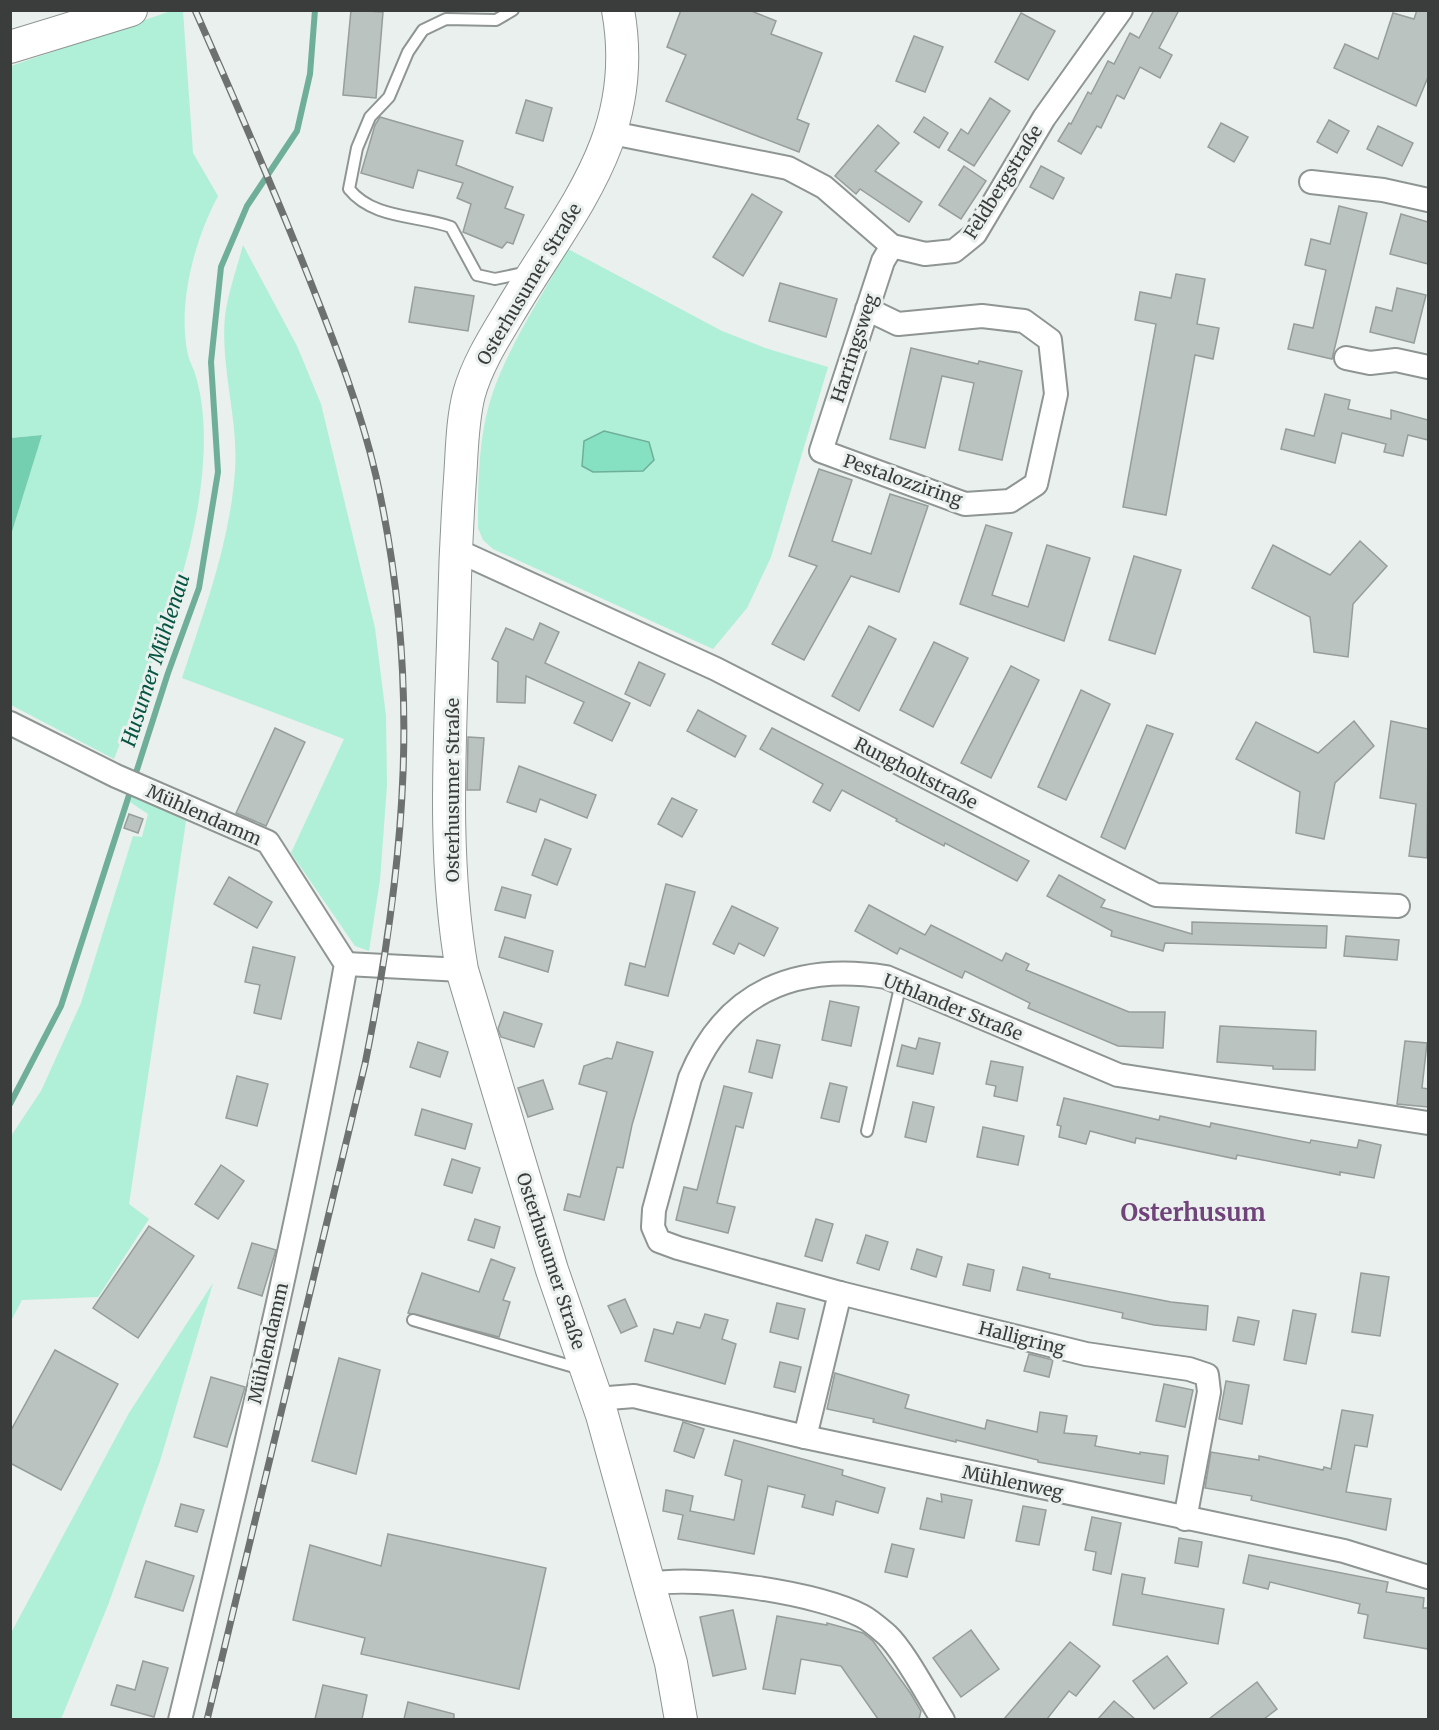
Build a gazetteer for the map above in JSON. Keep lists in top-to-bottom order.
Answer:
{
  "streets": {
    "street": [
      "Feldbergstraße",
      "Osterhusumer Straße",
      "Harringsweg",
      "Pestalozziring",
      "Rungholtstraße",
      "Mühlendamm",
      "Uthlander Straße",
      "Halligring",
      "Mühlenweg"
    ]
  },
  "crossings": [
    ["Feldbergstraße", "Osterhusumer Straße"],
    ["Feldbergstraße", "Harringsweg"],
    ["Osterhusumer Straße", "Rungholtstraße"],
    ["Osterhusumer Straße", "Mühlenweg"],
    ["Harringsweg", "Pestalozziring"],
    ["Uthlander Straße", "Halligring"],
    ["Halligring", "Mühlenweg"]
  ],
  "districts": ["Osterhusum"],
  "water": ["Husumer Mühlenau"]
}
